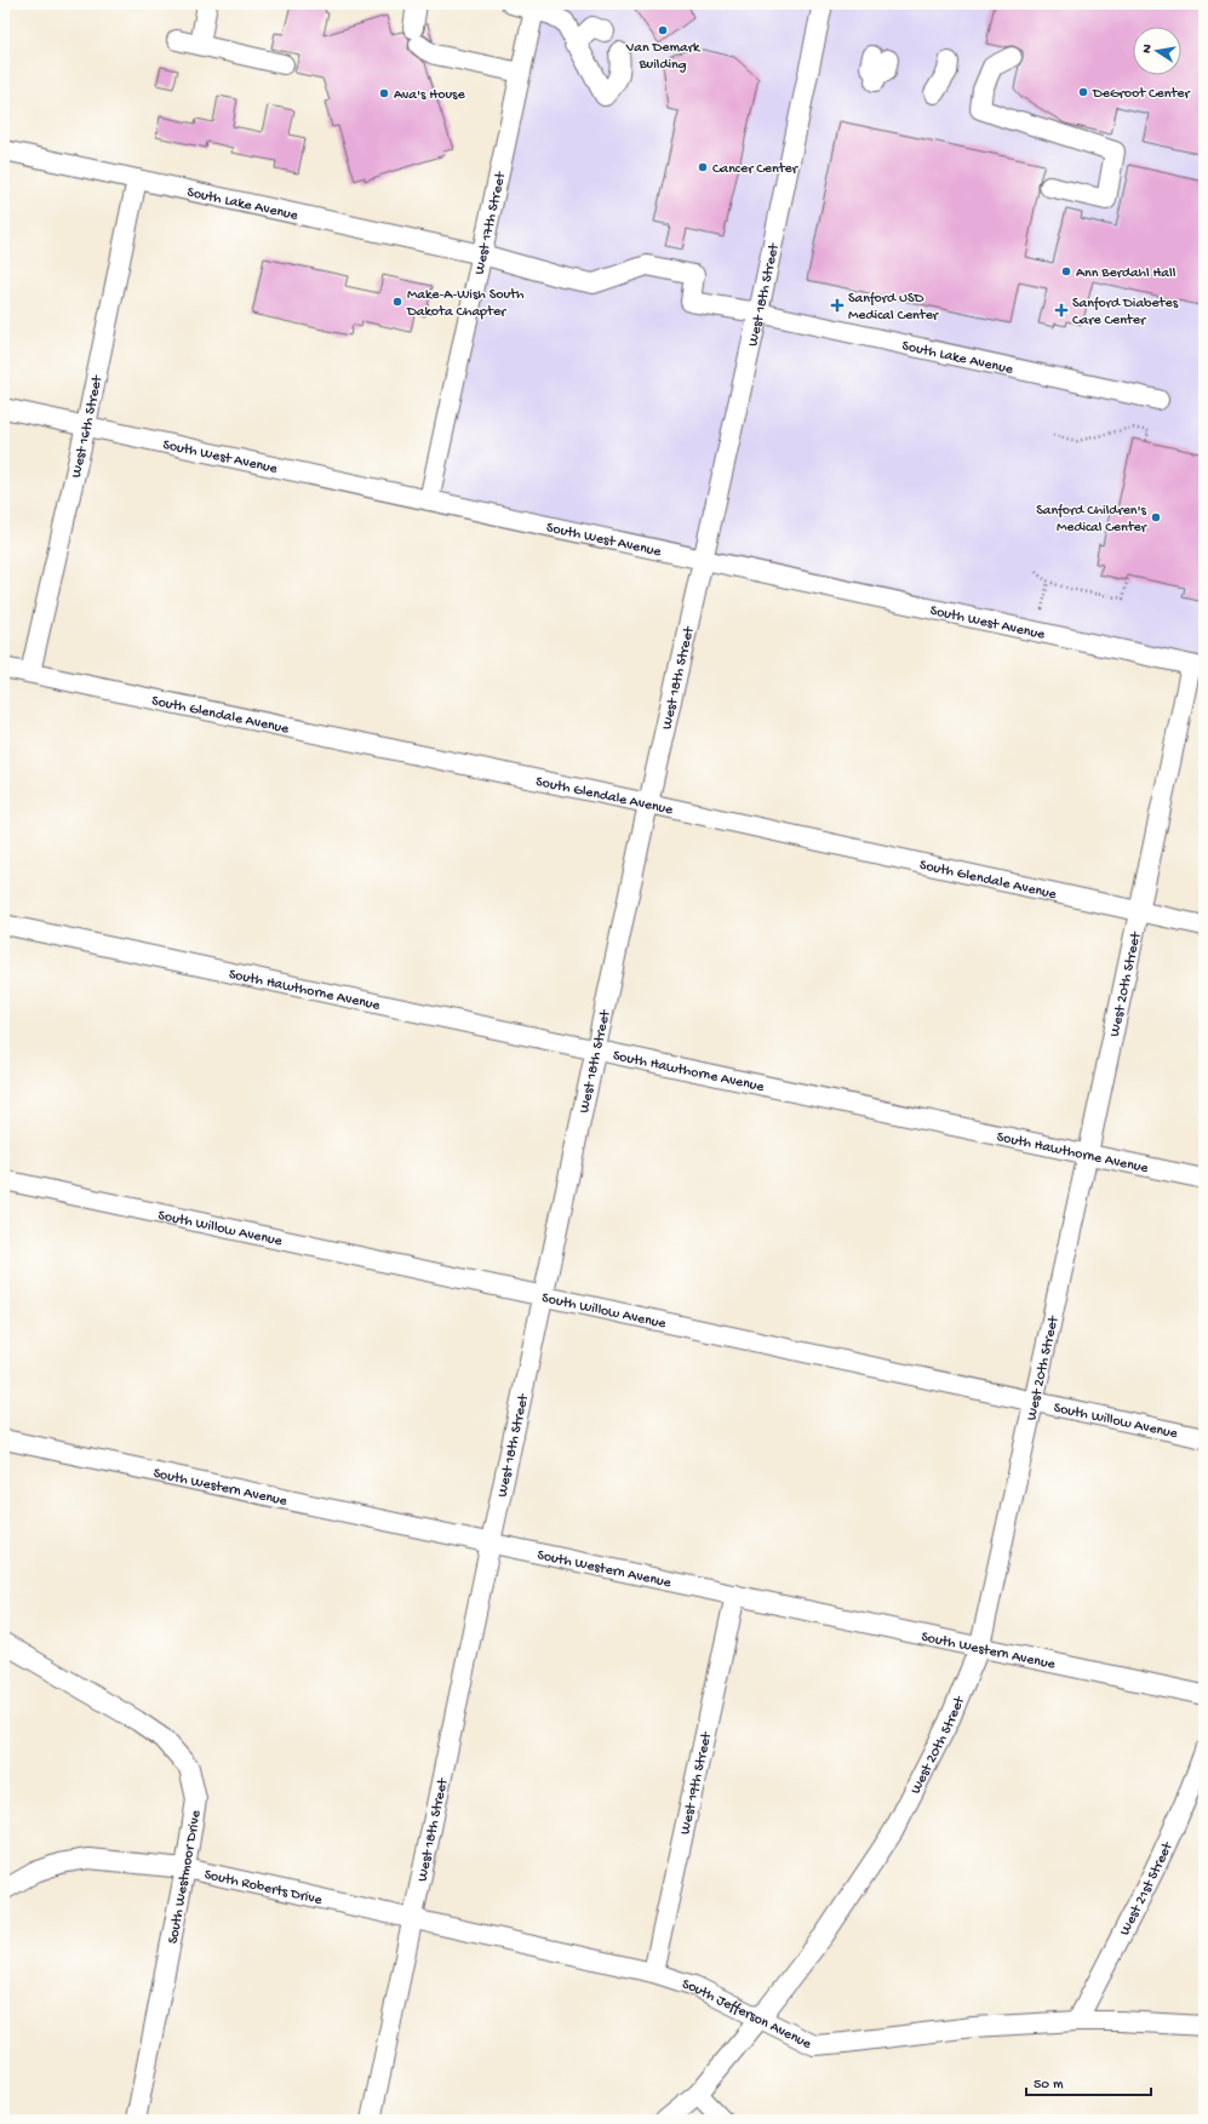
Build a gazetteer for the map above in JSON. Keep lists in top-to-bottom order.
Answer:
{
  "streets": {
    "street": [
      "South Lake Avenue",
      "West 17th Street",
      "West 18th Street",
      "West 16th Street",
      "South West Avenue",
      "South Glendale Avenue",
      "West 20th Street",
      "South Hawthorne Avenue",
      "South Willow Avenue",
      "South Western Avenue",
      "West 19th Street",
      "South Westmoor Drive",
      "South Roberts Drive",
      "West 21st Street",
      "South Jefferson Avenue"
    ]
  },
  "crossings": [
    ["South Lake Avenue", "West 17th Street"],
    ["South Lake Avenue", "West 18th Street"],
    ["South Lake Avenue", "West 16th Street"],
    ["West 17th Street", "South West Avenue"],
    ["West 18th Street", "South West Avenue"],
    ["West 18th Street", "South Glendale Avenue"],
    ["West 18th Street", "South Hawthorne Avenue"],
    ["West 18th Street", "South Willow Avenue"],
    ["West 18th Street", "South Western Avenue"],
    ["West 18th Street", "South Roberts Drive"],
    ["West 18th Street", "South Jefferson Avenue"],
    ["West 16th Street", "South West Avenue"],
    ["West 16th Street", "South Glendale Avenue"],
    ["South West Avenue", "West 20th Street"],
    ["South Glendale Avenue", "West 20th Street"],
    ["West 20th Street", "South Hawthorne Avenue"],
    ["West 20th Street", "South Willow Avenue"],
    ["West 20th Street", "South Western Avenue"],
    ["West 20th Street", "South Jefferson Avenue"],
    ["South Western Avenue", "West 19th Street"],
    ["West 19th Street", "South Jefferson Avenue"],
    ["South Westmoor Drive", "South Roberts Drive"],
    ["South Roberts Drive", "South Jefferson Avenue"],
    ["West 21st Street", "South Jefferson Avenue"]
  ],
  "places": {
    "other": [
      "Van Demark Building",
      "DeGroot Center",
      "Ava's House",
      "Cancer Center",
      "Ann Berdahl Hall",
      "Make-A-Wish South Dakota Chapter",
      "Sanford Children's Medical Center"
    ],
    "health": ["Sanford USD Medical Center", "Sanford Diabetes Care Center"]
  },
  "scale_bar": "50 m",
  "north": "left"
}
